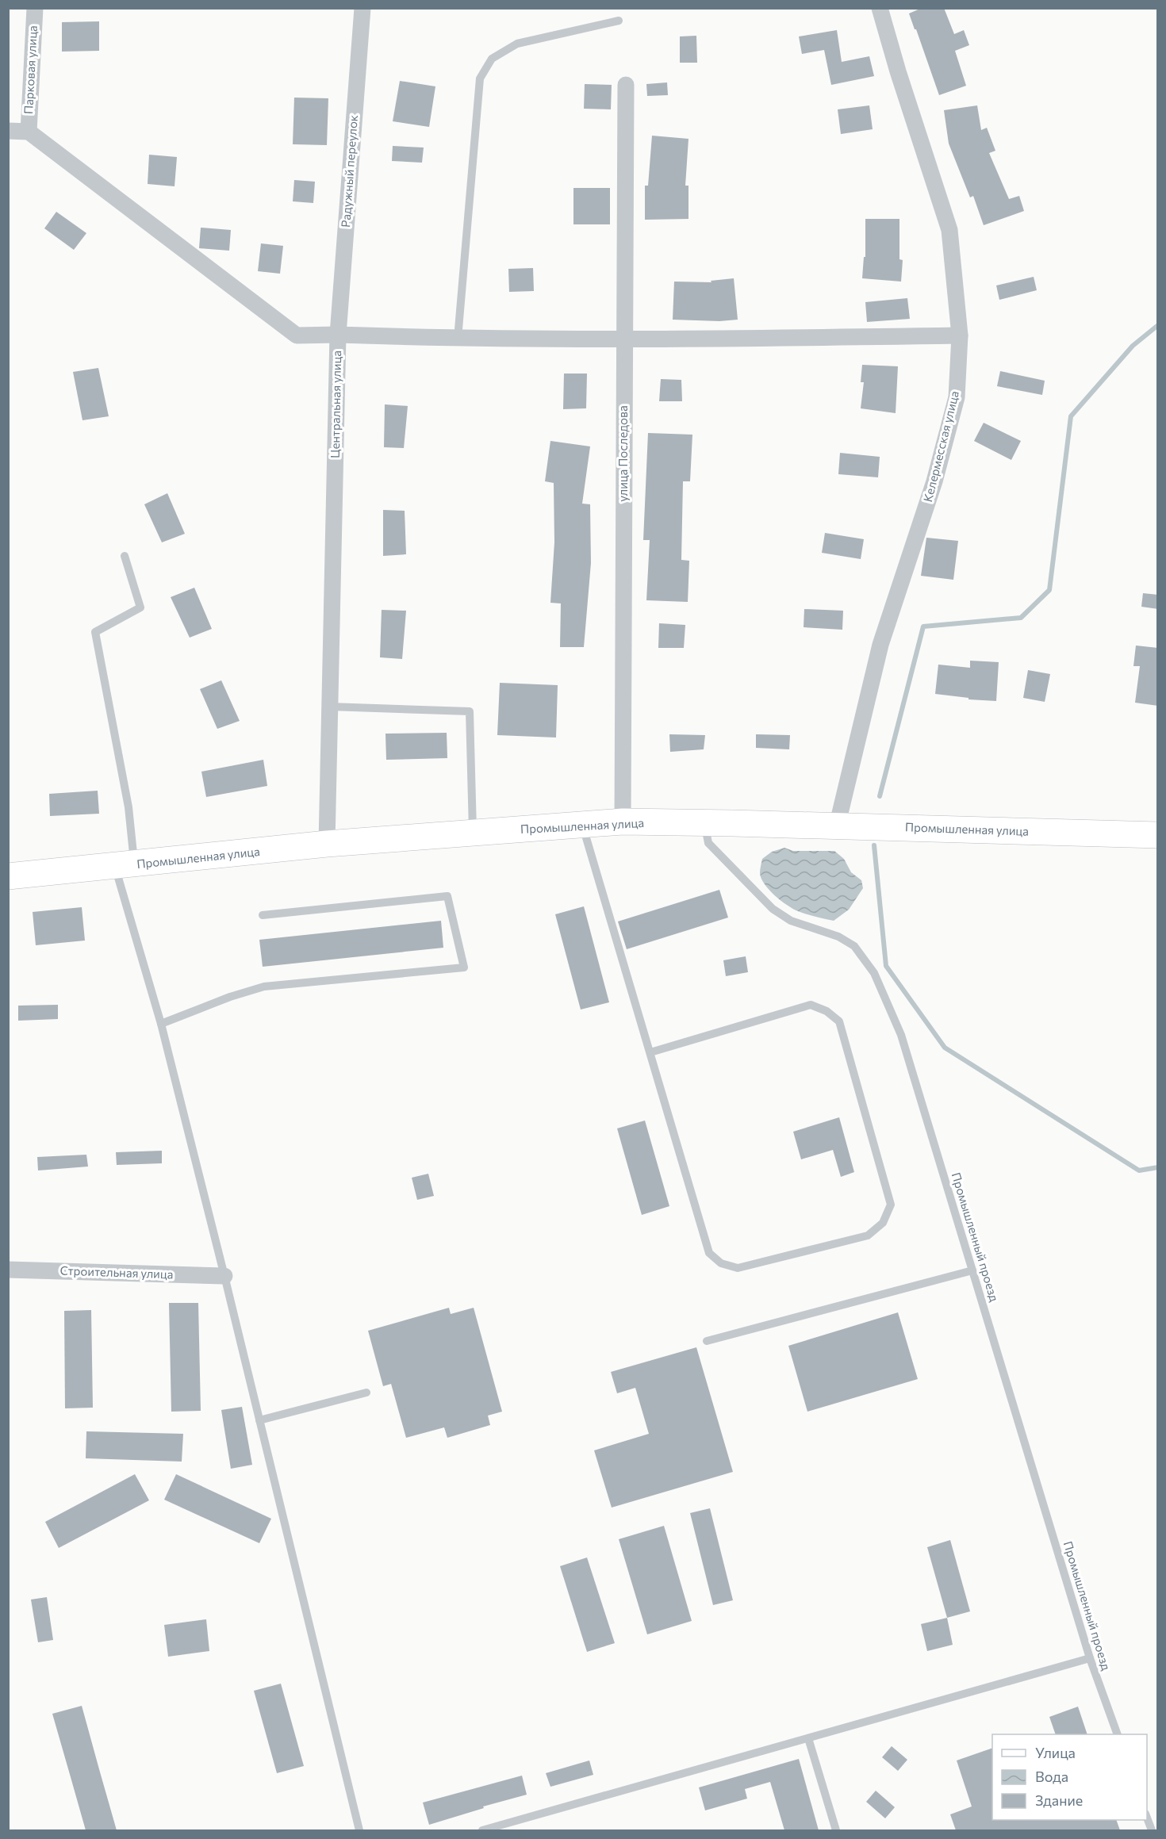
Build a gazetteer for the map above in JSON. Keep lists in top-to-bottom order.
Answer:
{
  "streets": {
    "main road": ["Промышленная улица"],
    "street": [
      "Парковая улица",
      "Радужный переулок",
      "Центральная улица",
      "Келермесская улица",
      "улица Последова",
      "Строительная улица"
    ],
    "lane": ["Промышленный проезд"]
  },
  "crossings": [
    ["Парковая улица", "Центральная улица"],
    ["Радужный переулок", "Центральная улица"],
    ["Центральная улица", "Промышленная улица"],
    ["Келермесская улица", "Промышленная улица"],
    ["улица Последова", "Промышленная улица"],
    ["Промышленная улица", "Промышленный проезд"]
  ],
  "legend": ["Улица", "Вода", "Здание"]
}
